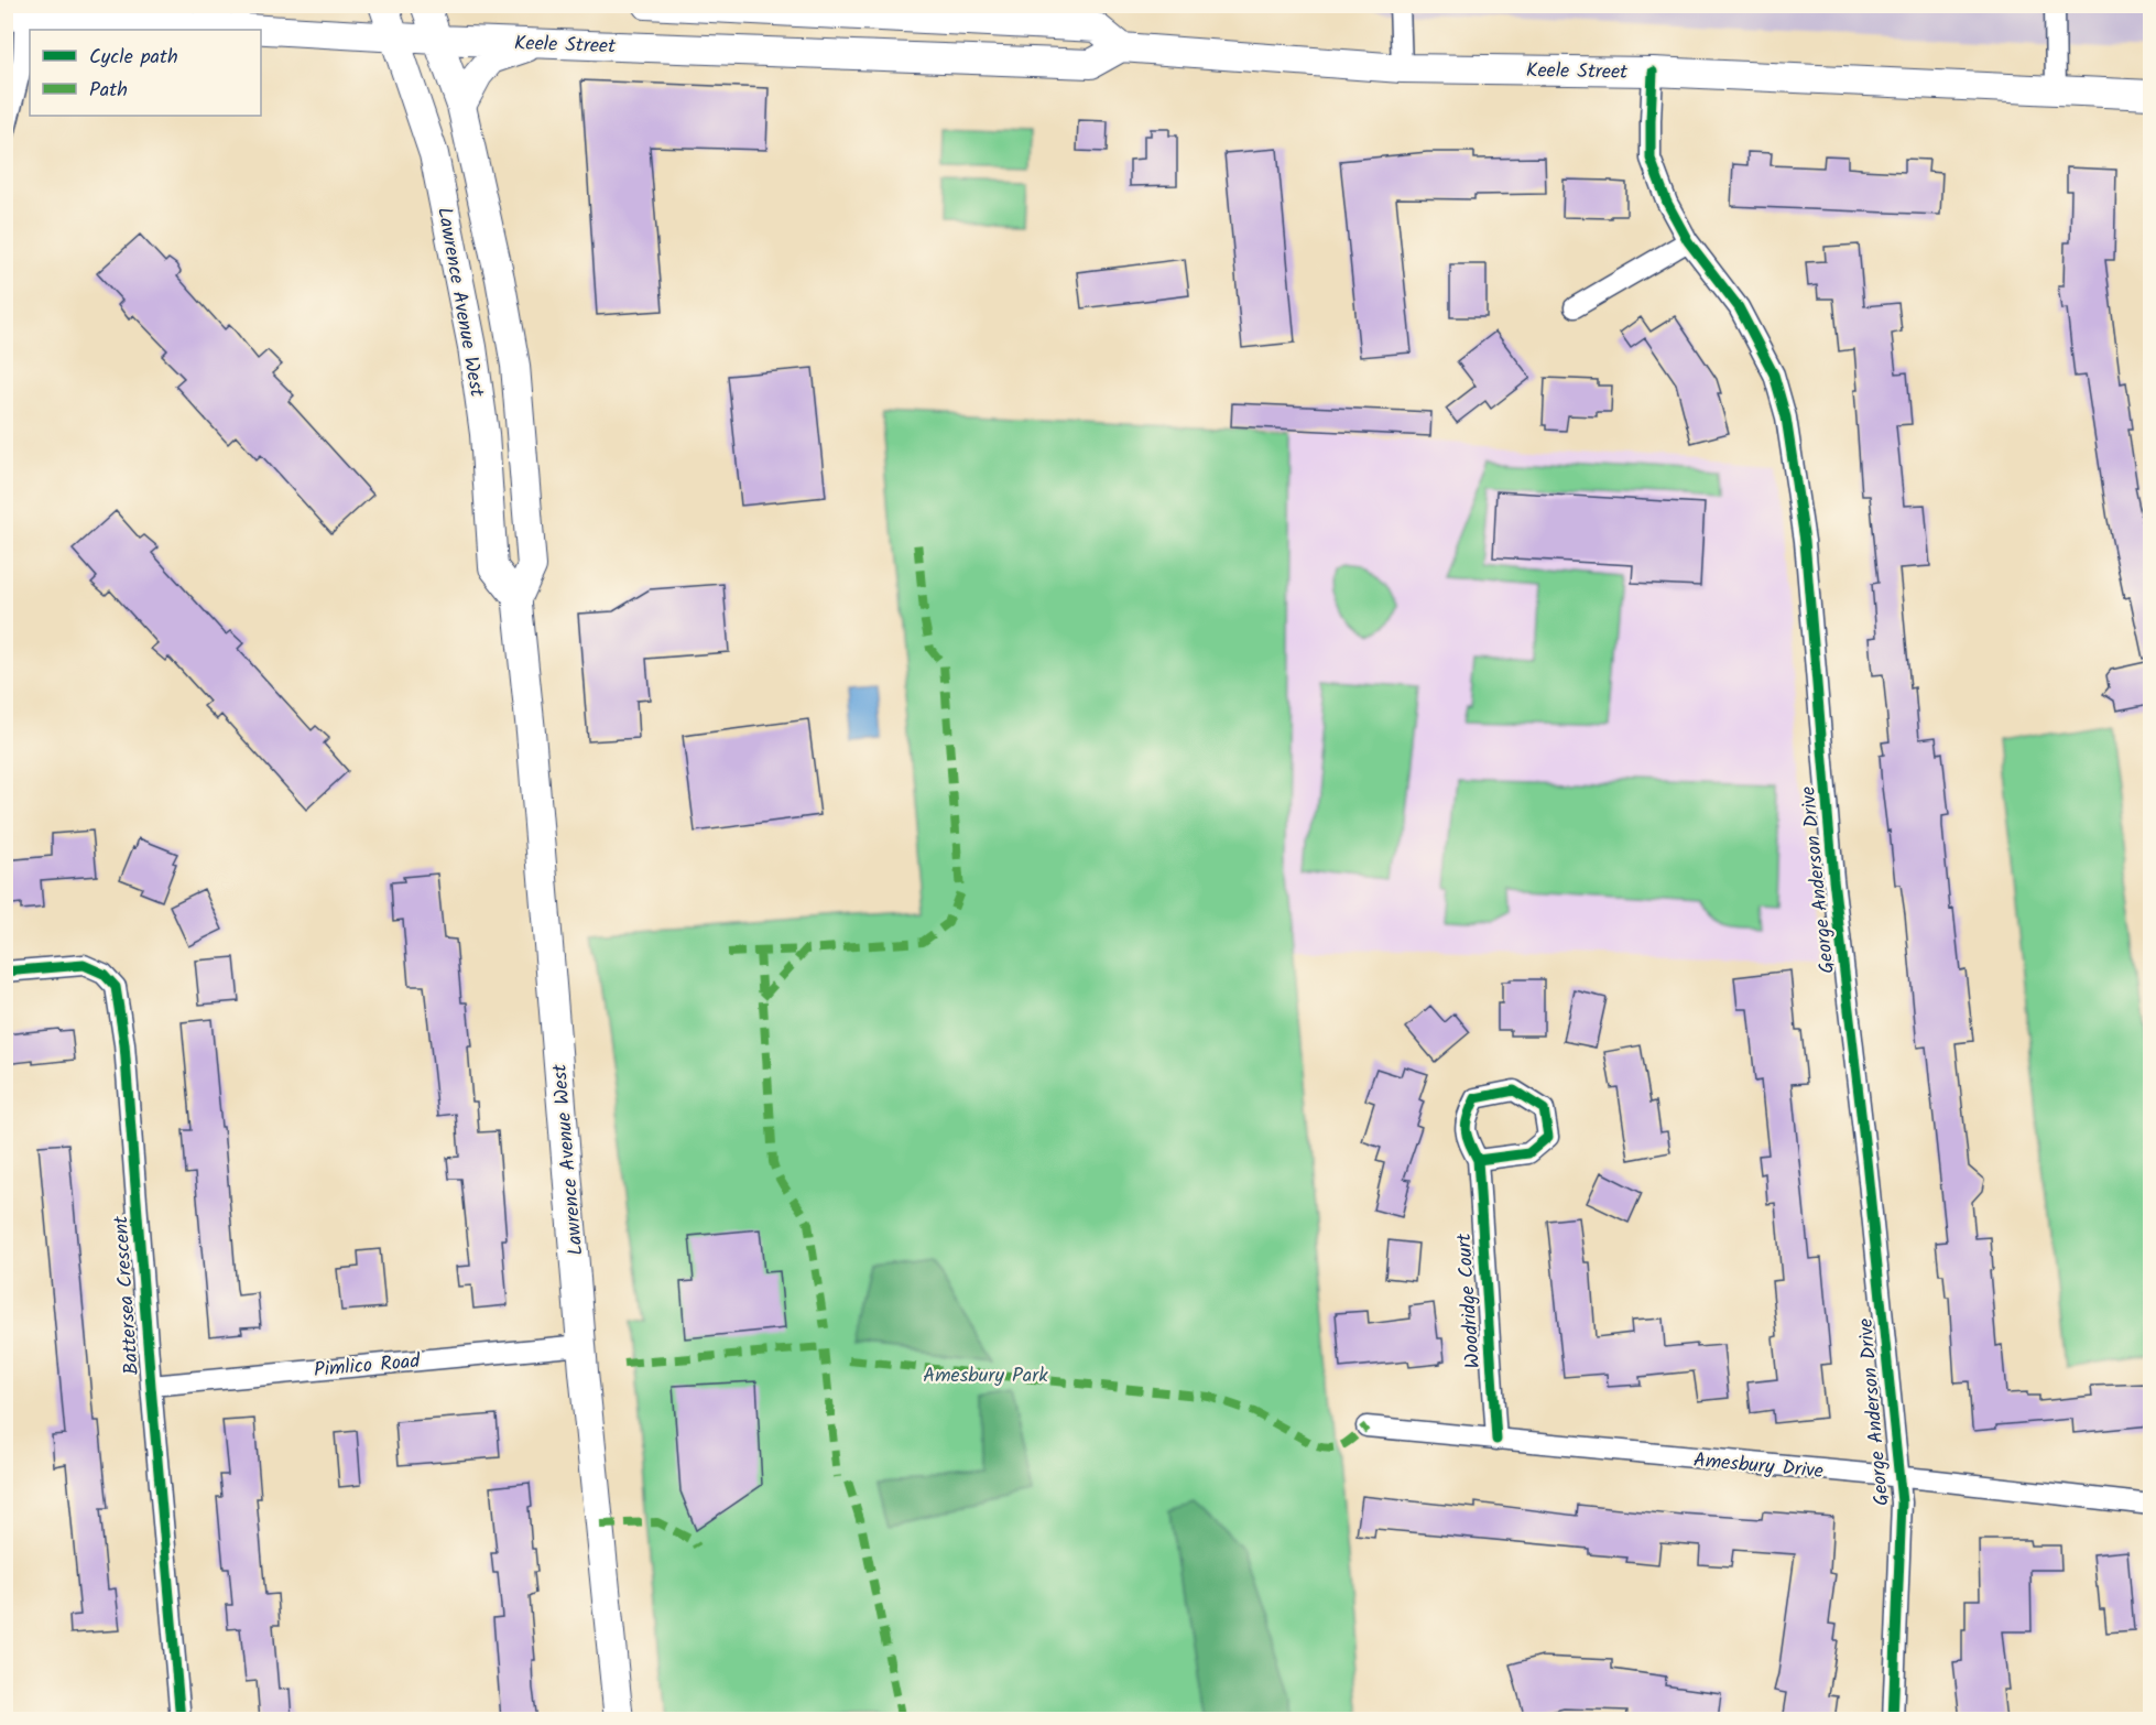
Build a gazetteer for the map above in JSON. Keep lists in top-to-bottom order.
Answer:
{
  "streets": {
    "main road": ["Keele Street", "Lawrence Avenue West"],
    "street": [
      "George Anderson Drive",
      "Battersea Crescent",
      "Woodridge Court",
      "Pimlico Road",
      "Amesbury Drive"
    ]
  },
  "crossings": [
    ["Keele Street", "Lawrence Avenue West"],
    ["Keele Street", "George Anderson Drive"],
    ["Lawrence Avenue West", "Pimlico Road"],
    ["George Anderson Drive", "Amesbury Drive"],
    ["Battersea Crescent", "Pimlico Road"],
    ["Woodridge Court", "Amesbury Drive"]
  ],
  "parks": ["Amesbury Park"],
  "legend": ["Cycle path", "Path"]
}
